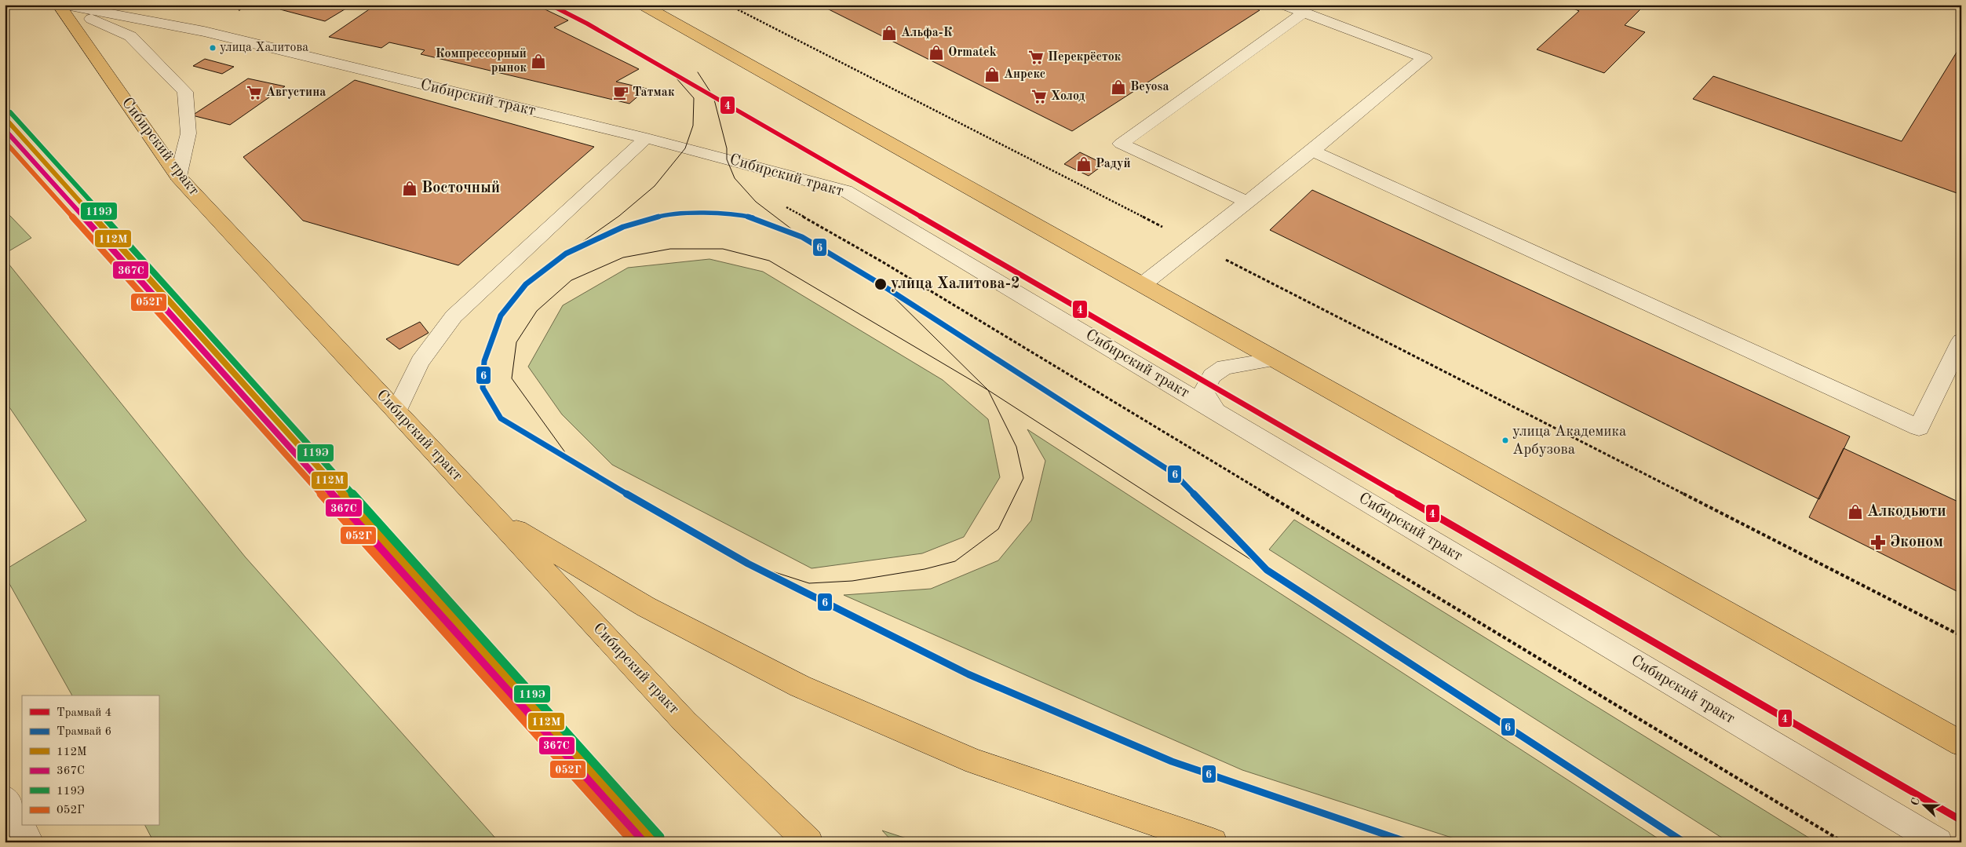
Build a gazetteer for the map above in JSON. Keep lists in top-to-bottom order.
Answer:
{
  "streets": {
    "main road": ["Сибирский тракт"]
  },
  "places": {
    "shop": [
      "Альфа-К",
      "Ormatek",
      "Компрессорный рынок",
      "Анрекс",
      "Beyosa",
      "Радуй",
      "Восточный",
      "Алкодьюти"
    ],
    "other": ["улица Халитова", "улица Халитова-2", "улица Академика Арбузова"],
    "supermarket": ["Перекрёсток", "Августина", "Холод"],
    "cafe": ["Татмак"],
    "pharmacy": ["Эконом"]
  },
  "lines": [
    "tram line 4",
    "transit line 119Э",
    "transit line 112М",
    "transit line 367С",
    "transit line 052Г",
    "tram line 6"
  ],
  "legend": [
    "Трамвай 4",
    "Трамвай 6",
    "112М",
    "367С",
    "119Э",
    "052Г"
  ],
  "north": "left"
}
